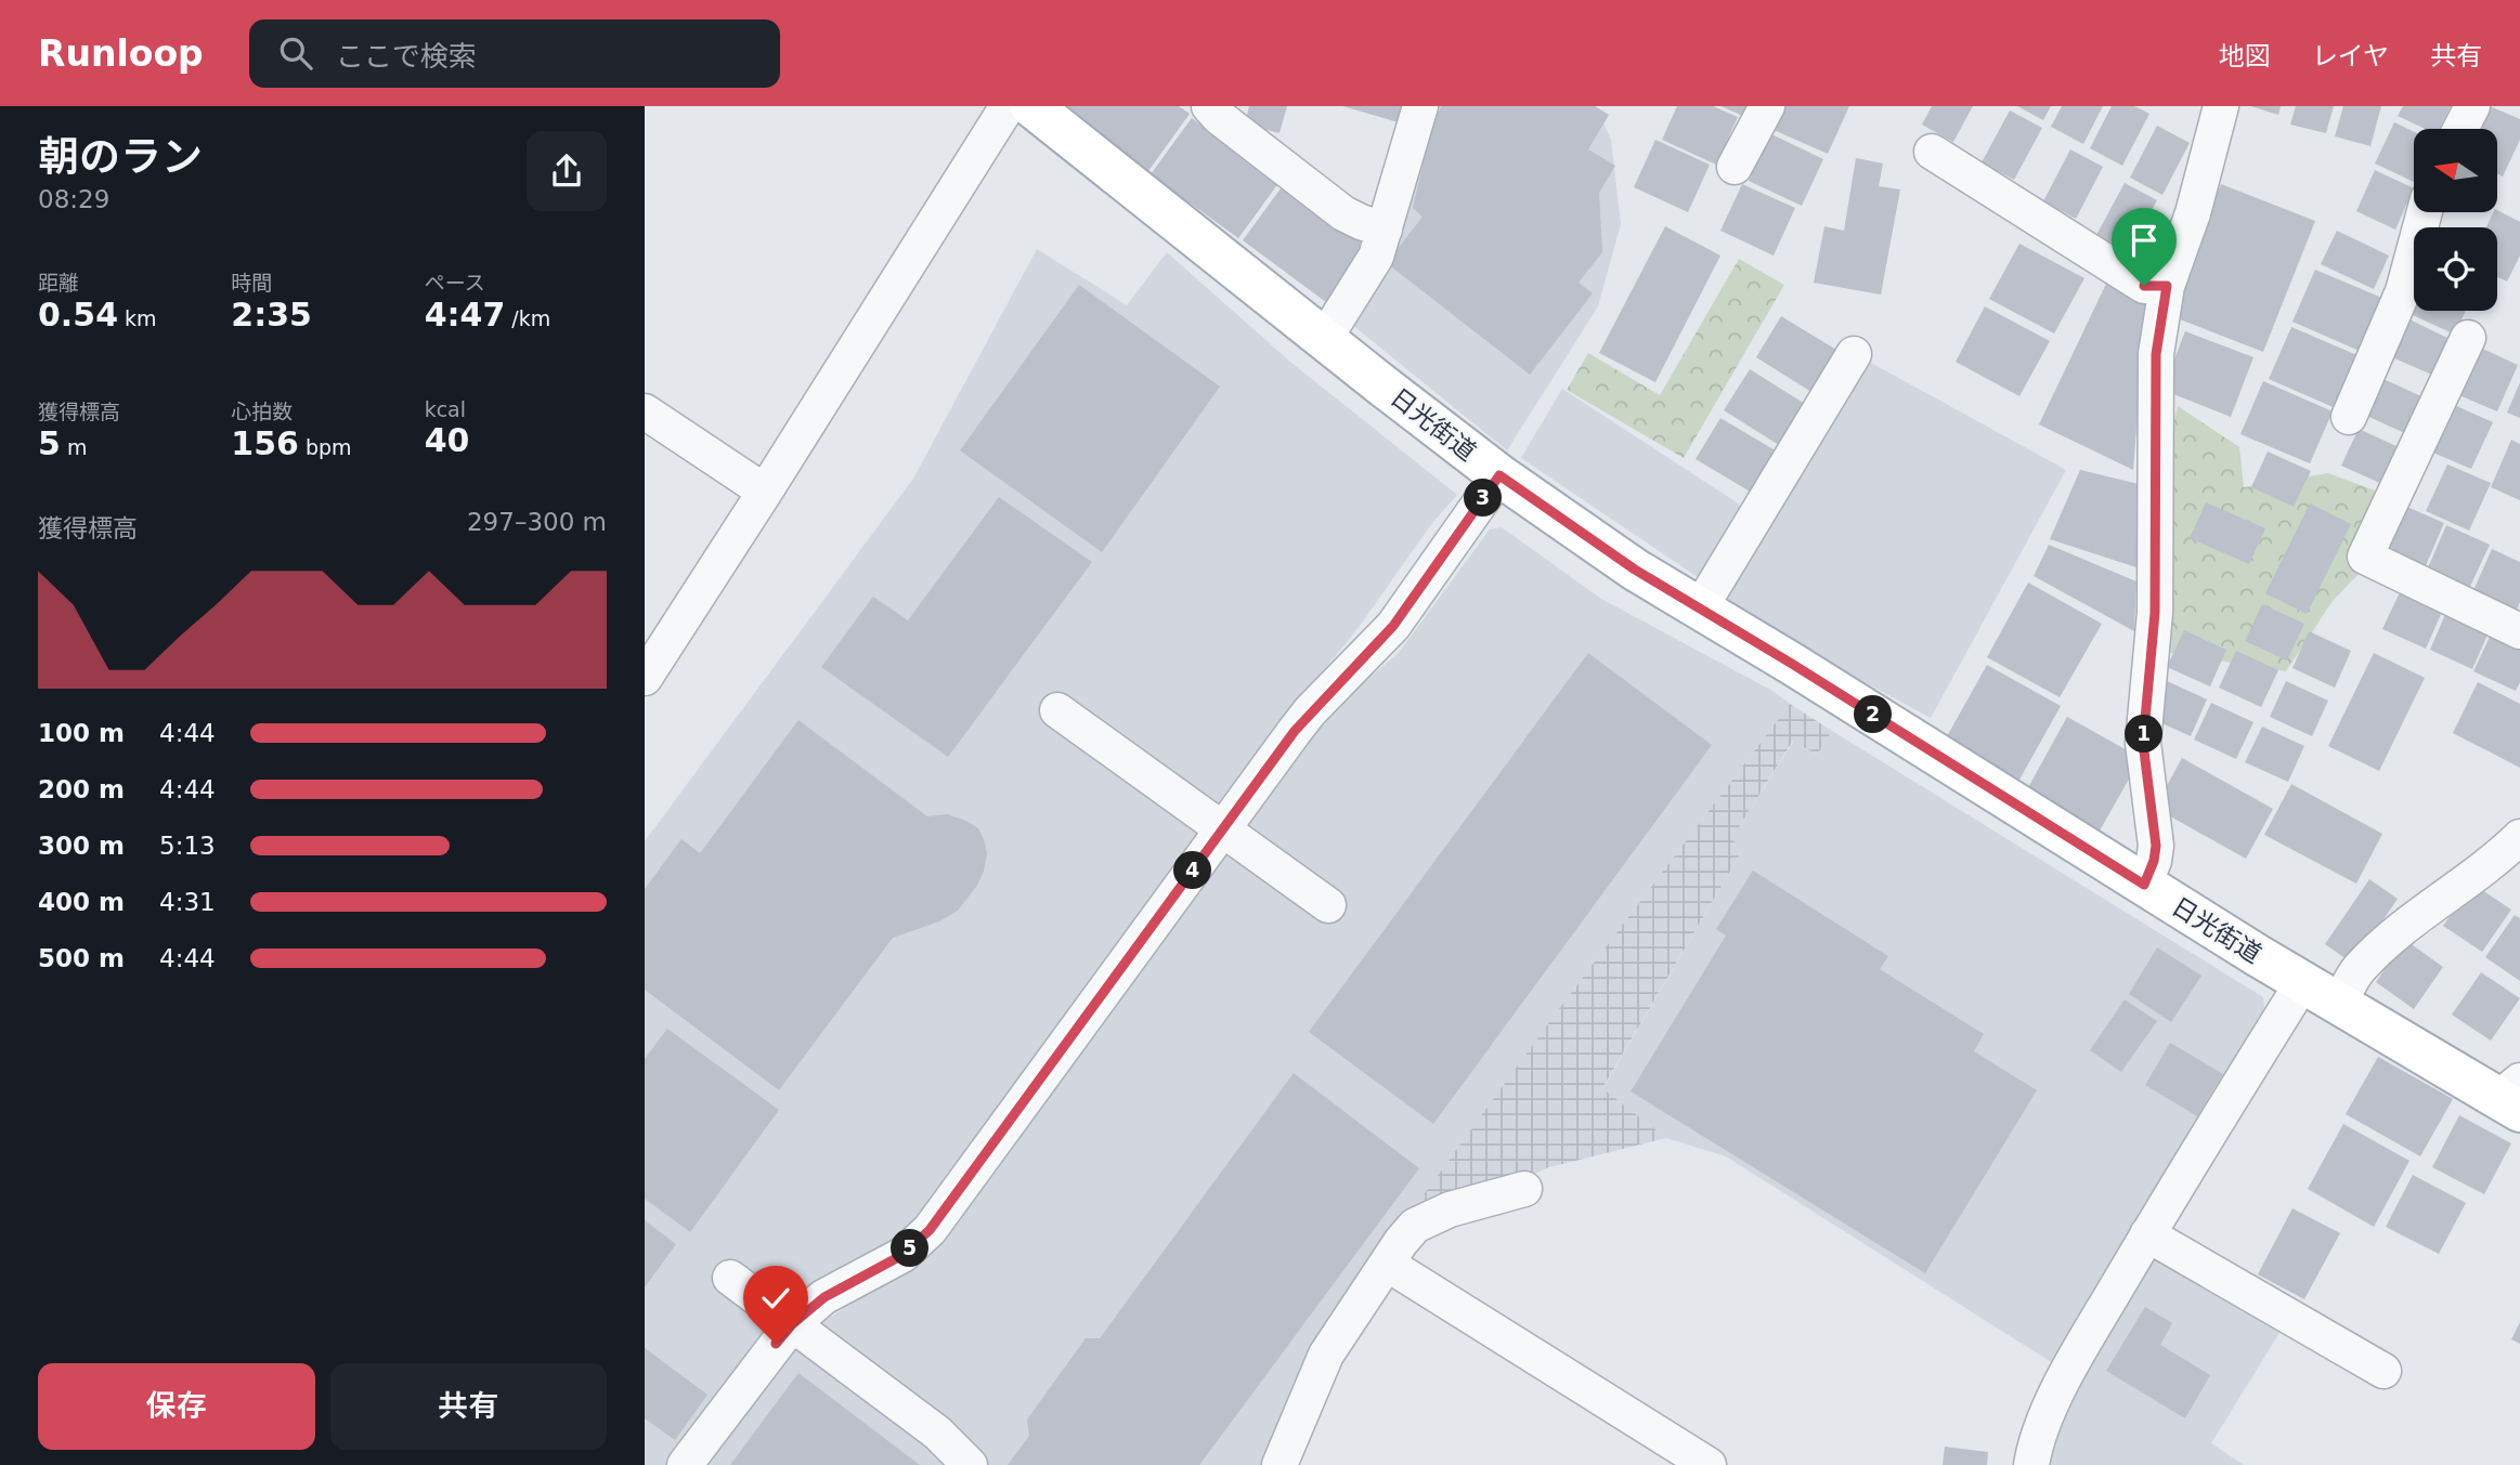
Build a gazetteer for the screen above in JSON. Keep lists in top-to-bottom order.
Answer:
{
  "streets": {
    "main road": ["日光街道"]
  },
  "north": "left",
  "page": {
    "header": "Runloop",
    "search": "ここで検索",
    "nav": ["地図", "レイヤ", "共有"],
    "heading": ["朝のラン", "08:29"],
    "stats": [
      ["距離", "0.54 km"],
      ["時間", "2:35"],
      ["ペース", "4:47 /km"],
      ["獲得標高", "5 m"],
      ["心拍数", "156 bpm"],
      ["kcal", "40"]
    ],
    "pins": [
      "3",
      "2",
      "1",
      "4",
      "5"
    ],
    "chart": ["獲得標高", "297–300 m"],
    "list": [
      {
        "name": "100 m",
        "note": "4:44"
      },
      {
        "name": "200 m",
        "note": "4:44"
      },
      {
        "name": "300 m",
        "note": "5:13"
      },
      {
        "name": "400 m",
        "note": "4:31"
      },
      {
        "name": "500 m",
        "note": "4:44"
      }
    ],
    "buttons": ["保存", "共有"]
  }
}
